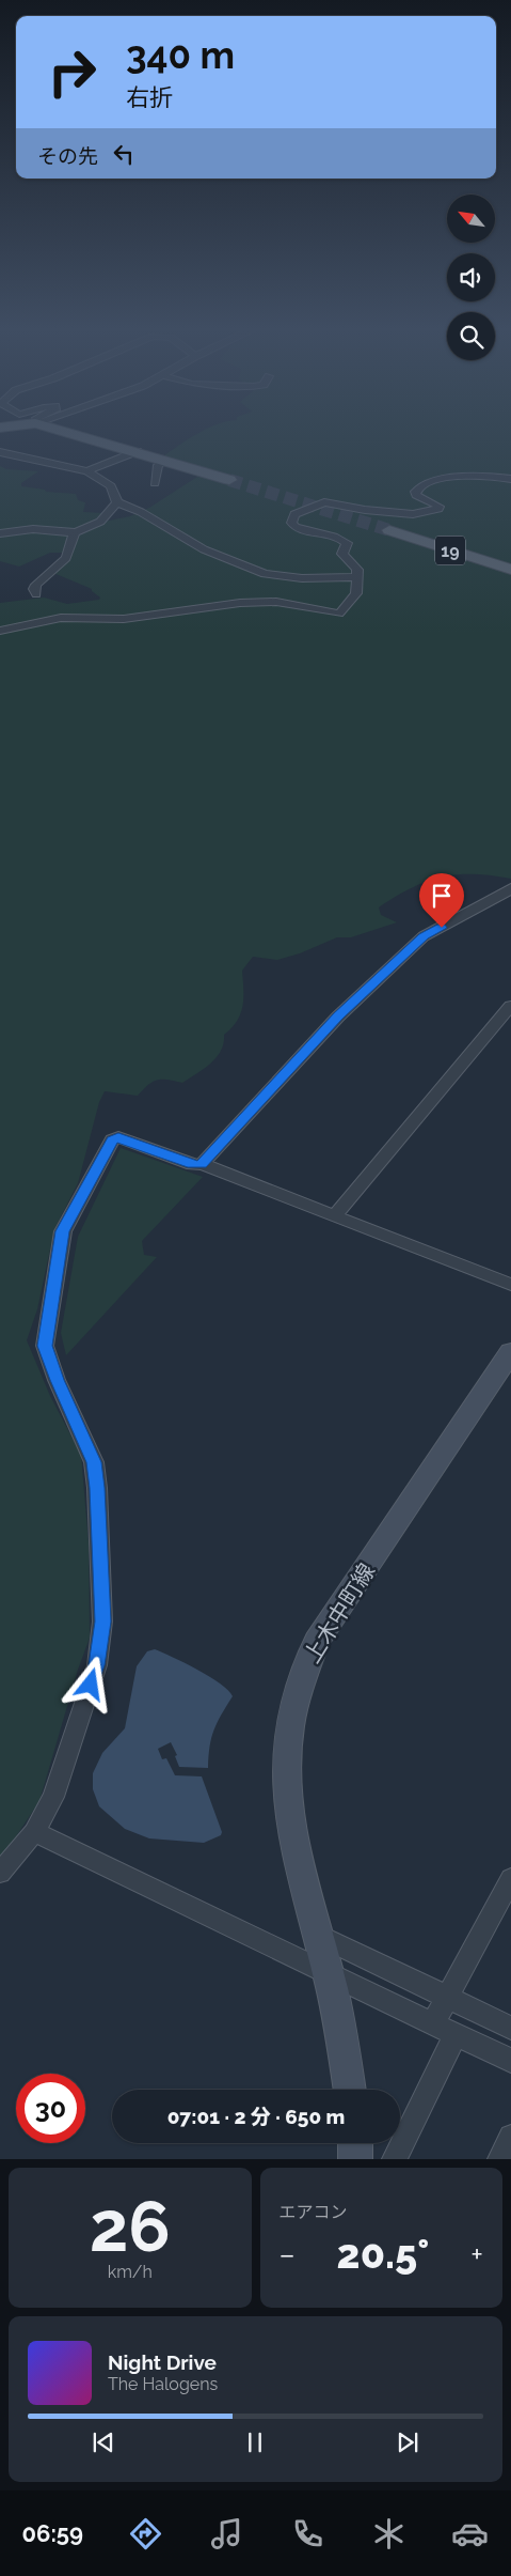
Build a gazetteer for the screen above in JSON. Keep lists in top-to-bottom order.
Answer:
{
  "streets": {
    "main road": ["19", "上木中町線"]
  },
  "north": "top left",
  "page": {
    "turn": ["340 m", "右折"],
    "then": "その先",
    "limit": "30",
    "trip": "07:01 · 2 分 · 650 m",
    "tile": [
      ["26", "km/h"],
      "エアコン"
    ],
    "heat": ["−", "20.5°", "+"],
    "song": ["Night Drive", "The Halogens"],
    "tabs": "06:59"
  }
}
